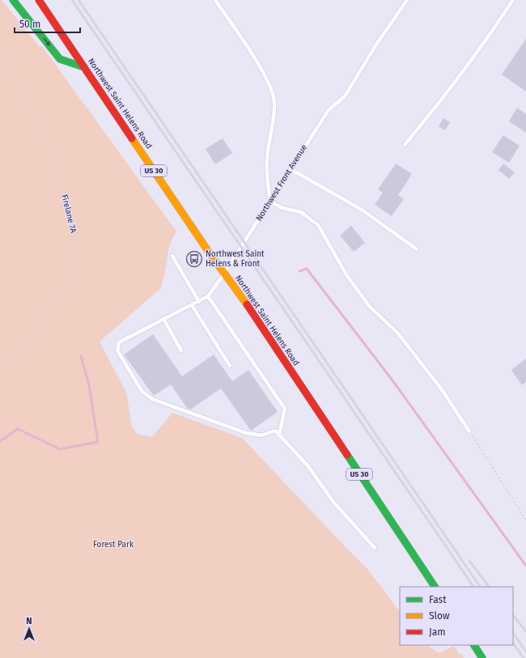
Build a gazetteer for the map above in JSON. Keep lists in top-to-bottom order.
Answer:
{
  "streets": {
    "main road": ["Northwest Saint Helens Road", "US 30"],
    "lane": ["Northwest Front Avenue"],
    "path": ["Firelane 7A"]
  },
  "crossings": [
    ["Northwest Saint Helens Road", "Northwest Front Avenue"]
  ],
  "parks": ["Forest Park"],
  "places": {
    "bus stop": ["Northwest Saint Helens & Front"]
  },
  "legend": ["Fast", "Slow", "Jam"],
  "scale_bar": "50 m",
  "north": "top"
}
